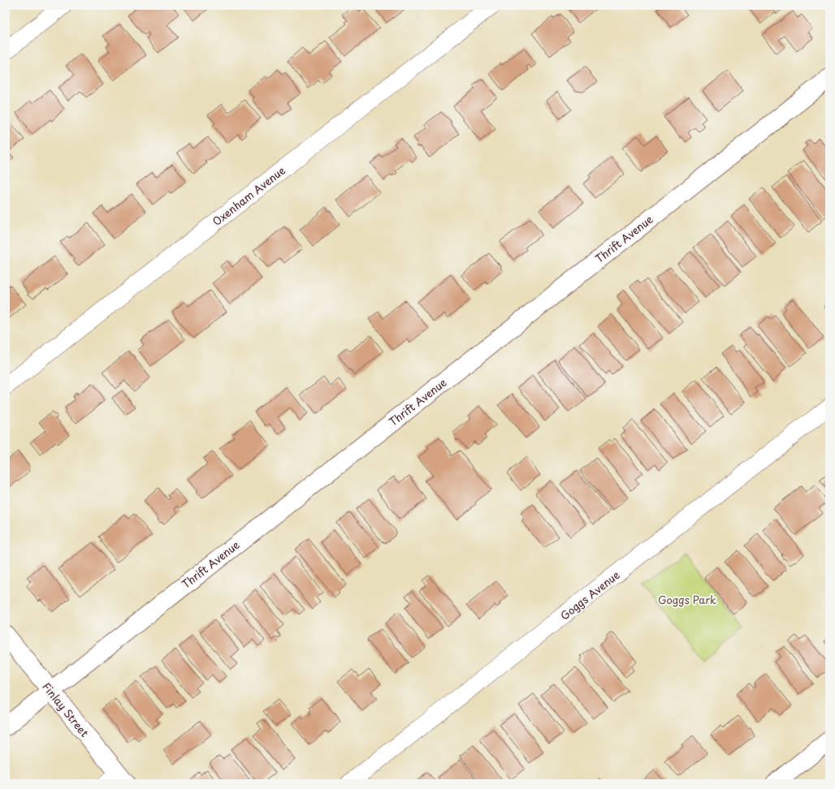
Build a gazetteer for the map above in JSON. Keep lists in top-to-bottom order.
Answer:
{
  "streets": {
    "street": [
      "Oxenham Avenue",
      "Thrift Avenue",
      "Goggs Avenue",
      "Finlay Street"
    ]
  },
  "crossings": [
    ["Thrift Avenue", "Finlay Street"]
  ],
  "parks": ["Goggs Park"]
}
